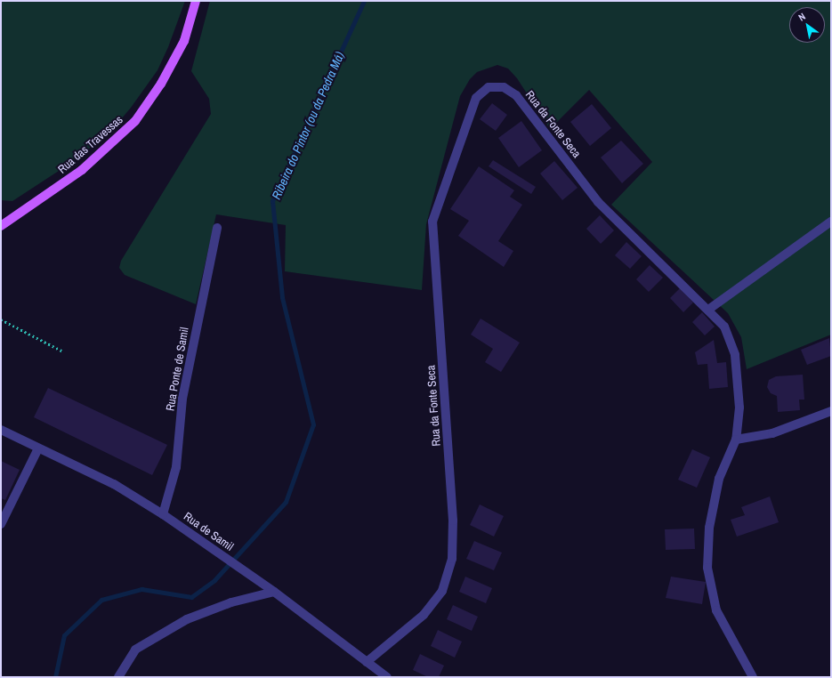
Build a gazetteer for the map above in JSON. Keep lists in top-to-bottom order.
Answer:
{
  "streets": {
    "main road": ["Rua das Travessas"],
    "street": ["Rua da Fonte Seca", "Rua Ponte de Samil", "Rua de Samil"]
  },
  "crossings": [
    ["Rua da Fonte Seca", "Rua de Samil"],
    ["Rua Ponte de Samil", "Rua de Samil"]
  ],
  "water": ["Ribeira do Pintor (ou da Pedra Má)"],
  "north": "top left"
}
